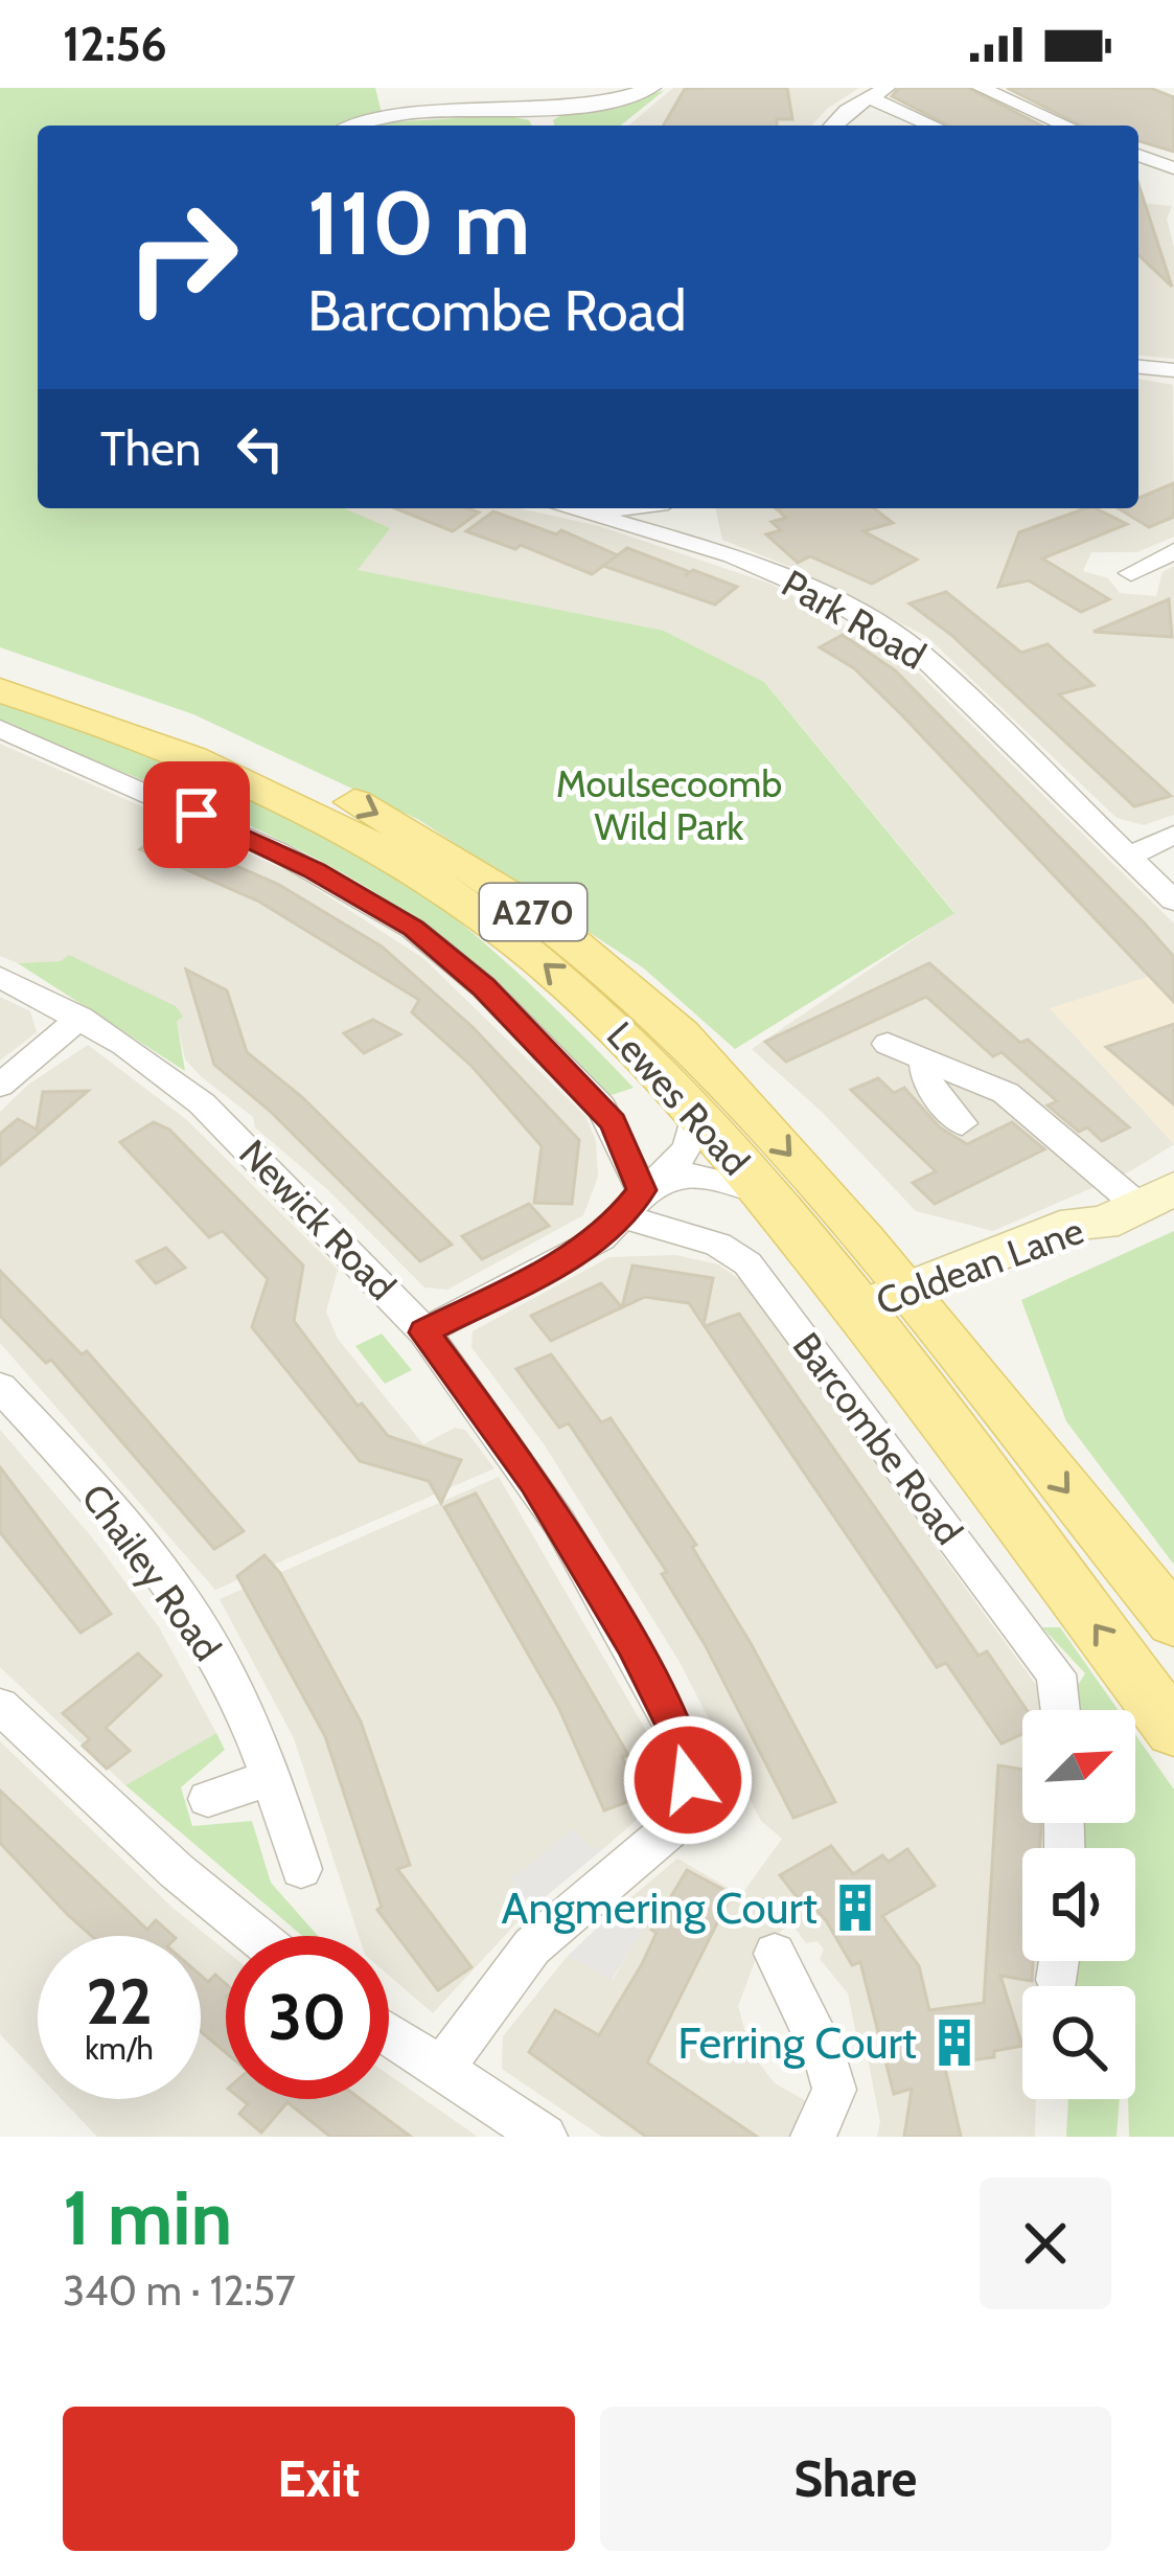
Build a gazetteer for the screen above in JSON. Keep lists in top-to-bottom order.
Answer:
{
  "streets": {
    "main road": ["A270", "Lewes Road"],
    "street": [
      "Park Road",
      "Newick Road",
      "Coldean Lane",
      "Barcombe Road",
      "Chailey Road"
    ]
  },
  "crossings": [
    ["Lewes Road", "Coldean Lane"]
  ],
  "parks": ["Moulsecoomb Wild Park"],
  "places": {
    "building": ["Angmering Court", "Ferring Court"]
  },
  "north": "top right",
  "page": {
    "status": "12:56",
    "turn": ["110 m", "Barcombe Road"],
    "then": "Then",
    "speed": "22 km/h",
    "limit": "30",
    "heading": ["1 min", "340 m · 12:57"],
    "buttons": ["Exit", "Share"]
  }
}
